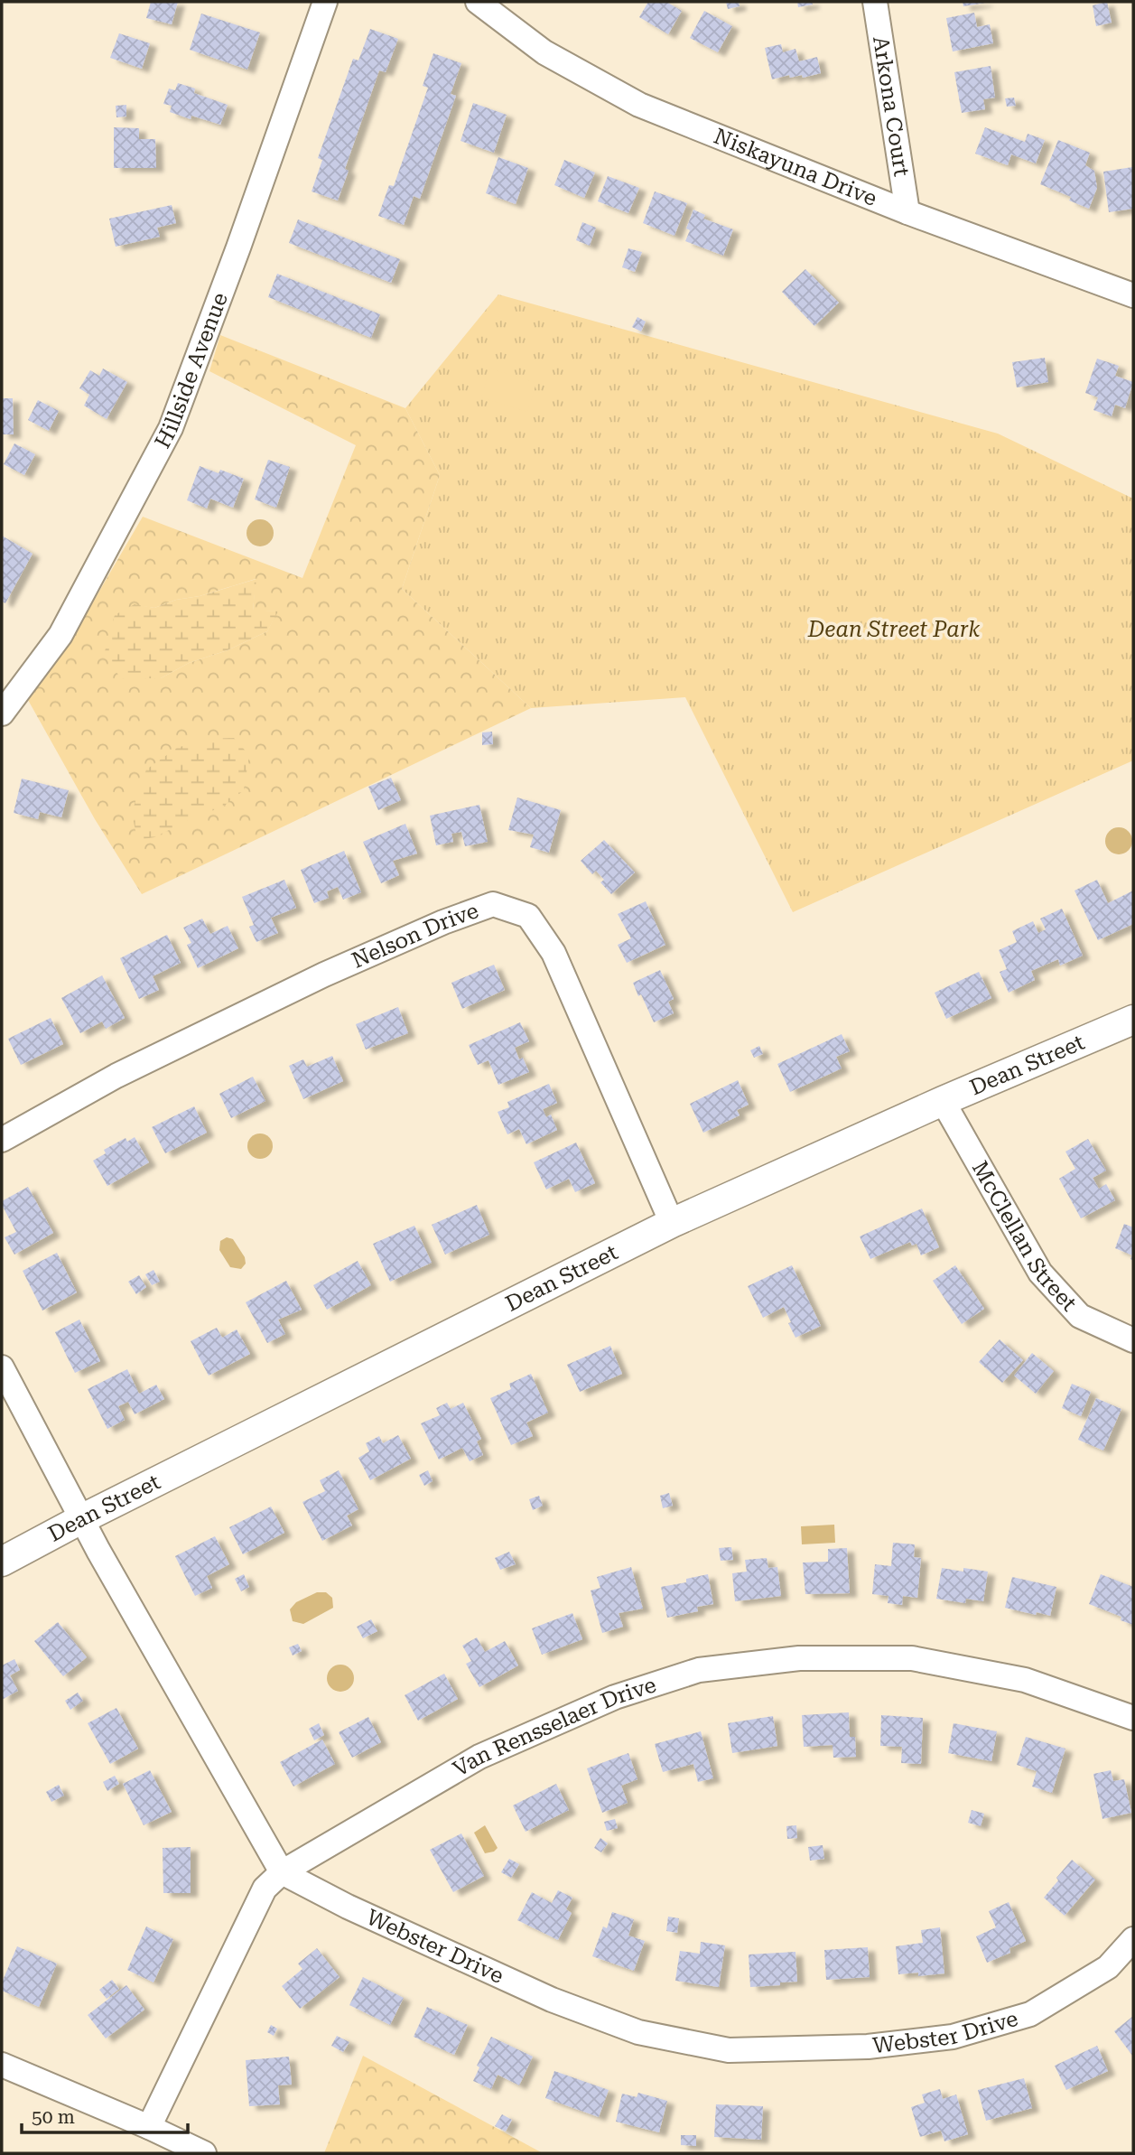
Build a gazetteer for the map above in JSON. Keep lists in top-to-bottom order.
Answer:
{
  "streets": {
    "street": [
      "Arkona Court",
      "Niskayuna Drive",
      "Hillside Avenue",
      "Nelson Drive",
      "Dean Street",
      "McClellan Street",
      "Van Rensselaer Drive",
      "Webster Drive"
    ]
  },
  "crossings": [
    ["Arkona Court", "Niskayuna Drive"],
    ["Nelson Drive", "Dean Street"],
    ["Dean Street", "McClellan Street"],
    ["Van Rensselaer Drive", "Webster Drive"]
  ],
  "parks": ["Dean Street Park"],
  "scale_bar": "50 m"
}
